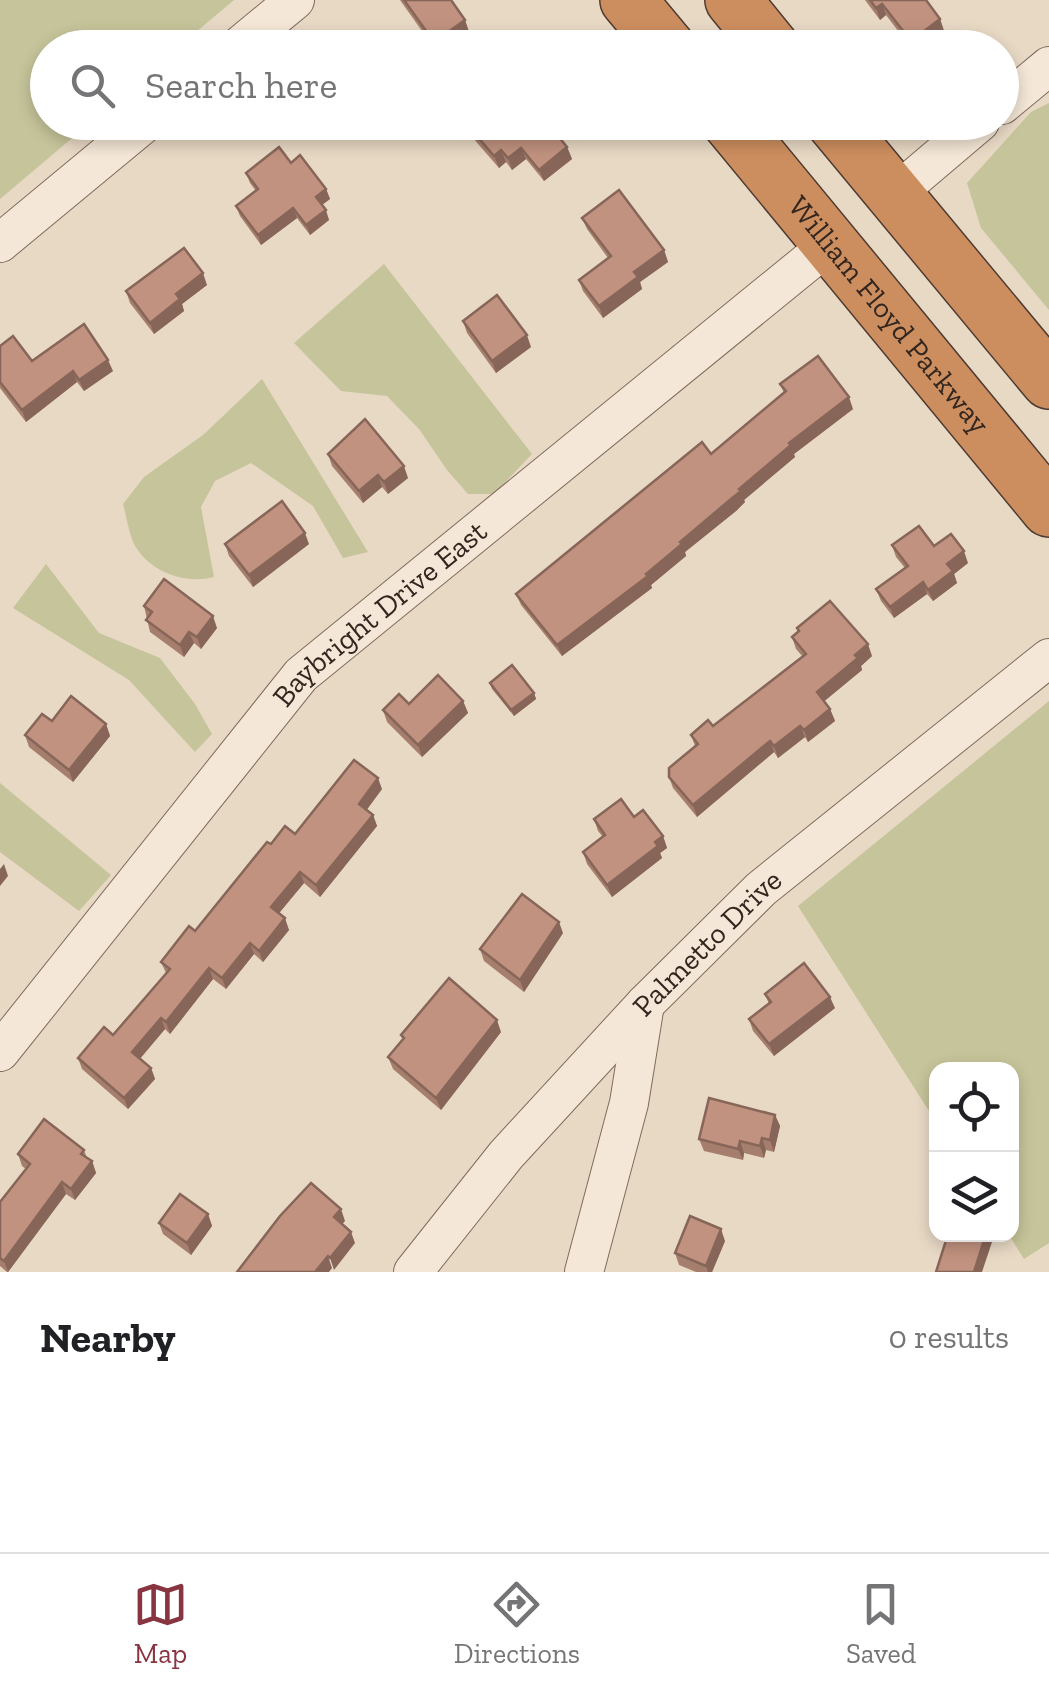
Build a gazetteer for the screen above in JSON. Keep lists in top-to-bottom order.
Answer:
{
  "streets": {
    "highway": ["William Floyd Parkway"],
    "street": ["Baybright Drive East", "Palmetto Drive"]
  },
  "crossings": [
    ["William Floyd Parkway", "Baybright Drive East"]
  ],
  "page": {
    "search": "Search here",
    "heading": ["Nearby", "0 results"],
    "nav": ["Map", "Directions", "Saved"]
  }
}
